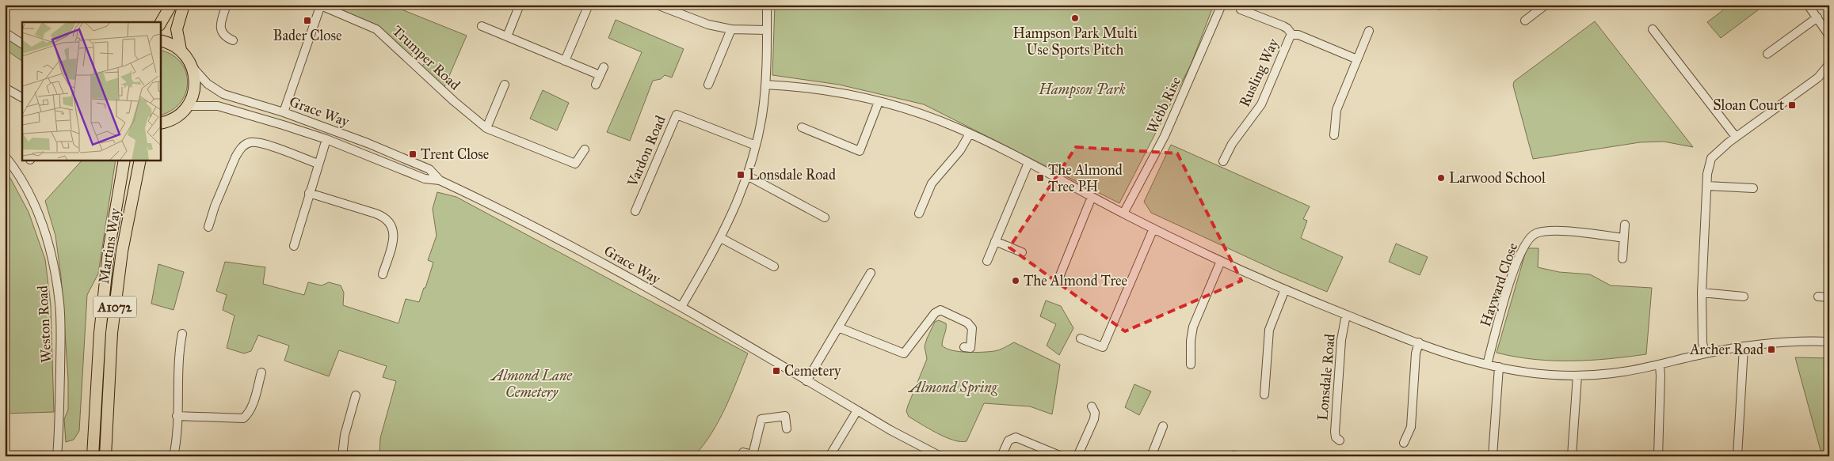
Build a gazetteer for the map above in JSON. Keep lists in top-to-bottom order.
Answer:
{
  "streets": {
    "main road": ["Martins Way", "A1072"],
    "street": [
      "Trumper Road",
      "Rusling Way",
      "Webb Rise",
      "Grace Way",
      "Vardon Road",
      "Hayward Close",
      "Weston Road",
      "Lonsdale Road"
    ]
  },
  "crossings": [
    ["Trumper Road", "Grace Way"]
  ],
  "parks": ["Hampson Park", "Almond Lane Cemetery", "Almond Spring"],
  "places": {
    "other": ["Hampson Park Multi Use Sports Pitch", "Larwood School", "The Almond Tree"],
    "transit": [
      "Bader Close",
      "Sloan Court",
      "Trent Close",
      "Lonsdale Road",
      "The Almond Tree PH",
      "Archer Road",
      "Cemetery"
    ]
  }
}
